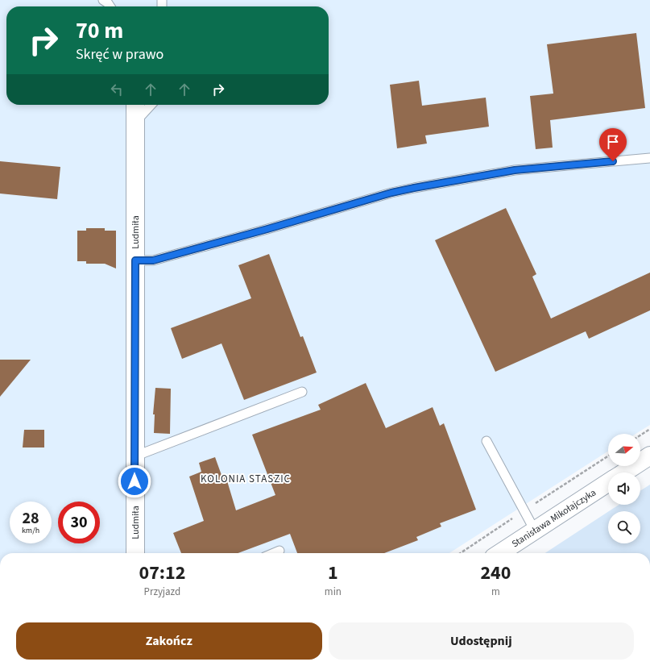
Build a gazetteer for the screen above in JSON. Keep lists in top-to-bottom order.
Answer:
{
  "streets": {
    "street": ["Ludmiła", "Stanisława Mikołajczyka"]
  },
  "districts": ["KOLONIA STASZIC"],
  "north": "right",
  "page": {
    "turn": ["70 m", "Skręć w prawo"],
    "speed": "28 km/h",
    "limit": "30",
    "eta": [
      "07:12",
      "Przyjazd",
      "1",
      "min",
      "240",
      "m"
    ],
    "buttons": ["Zakończ", "Udostępnij"]
  }
}
